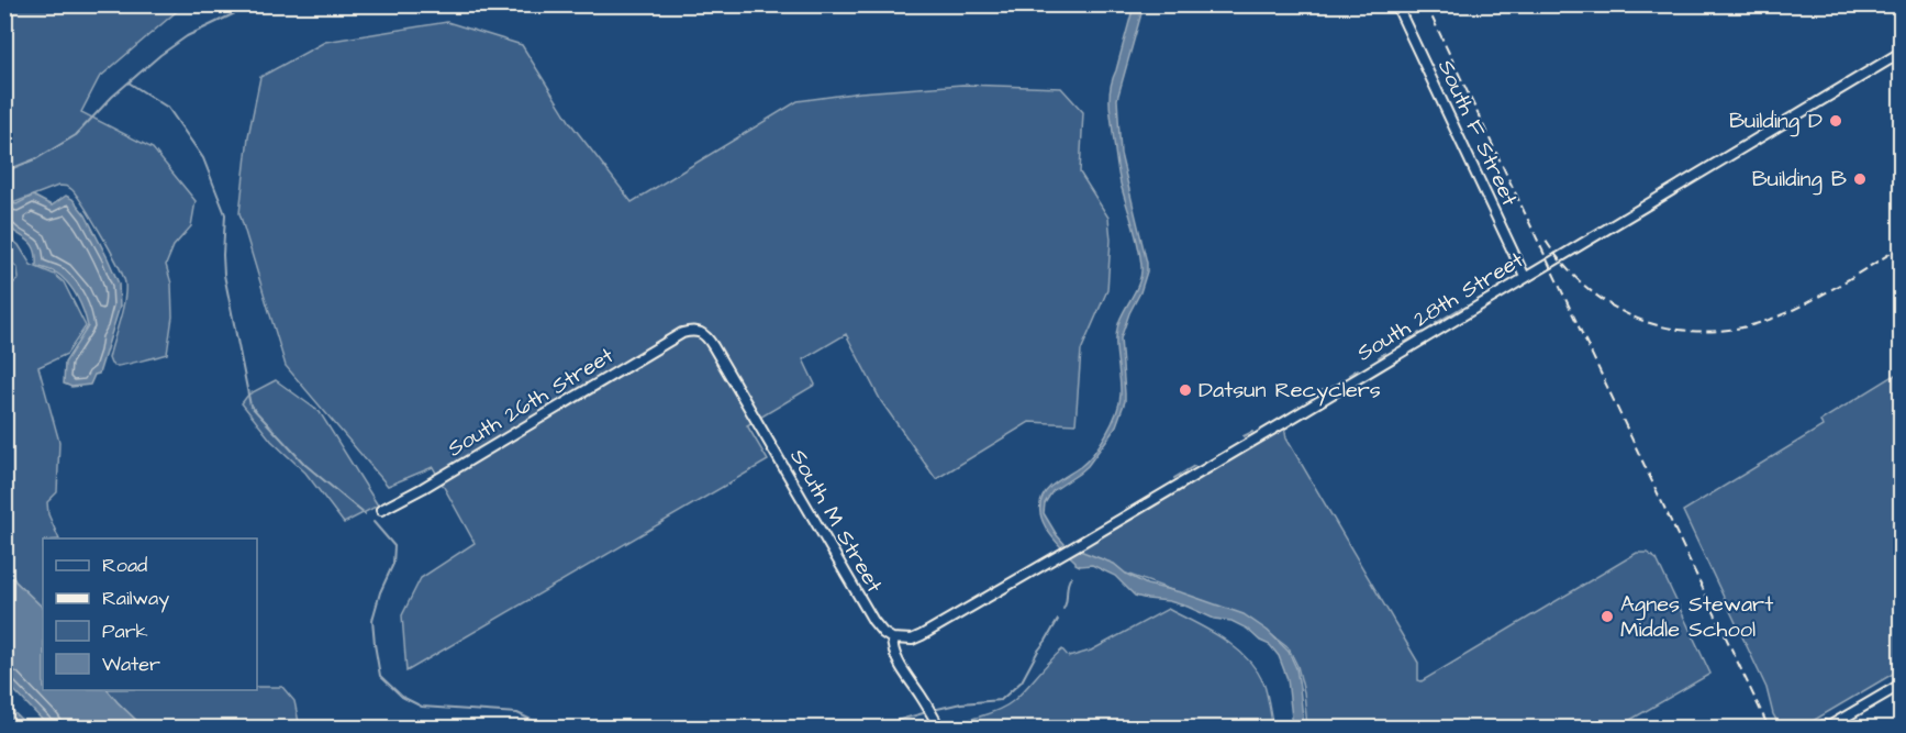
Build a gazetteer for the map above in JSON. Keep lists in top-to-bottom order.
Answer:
{
  "streets": {
    "street": [
      "South F Street",
      "South 28th Street",
      "South 26th Street",
      "South M Street"
    ]
  },
  "crossings": [
    ["South F Street", "South 28th Street"],
    ["South 28th Street", "South M Street"],
    ["South 26th Street", "South M Street"]
  ],
  "places": [
    "Building D",
    "Building B",
    "Datsun Recyclers",
    "Agnes Stewart Middle School"
  ],
  "legend": [
    "Road",
    "Railway",
    "Park",
    "Water"
  ]
}
